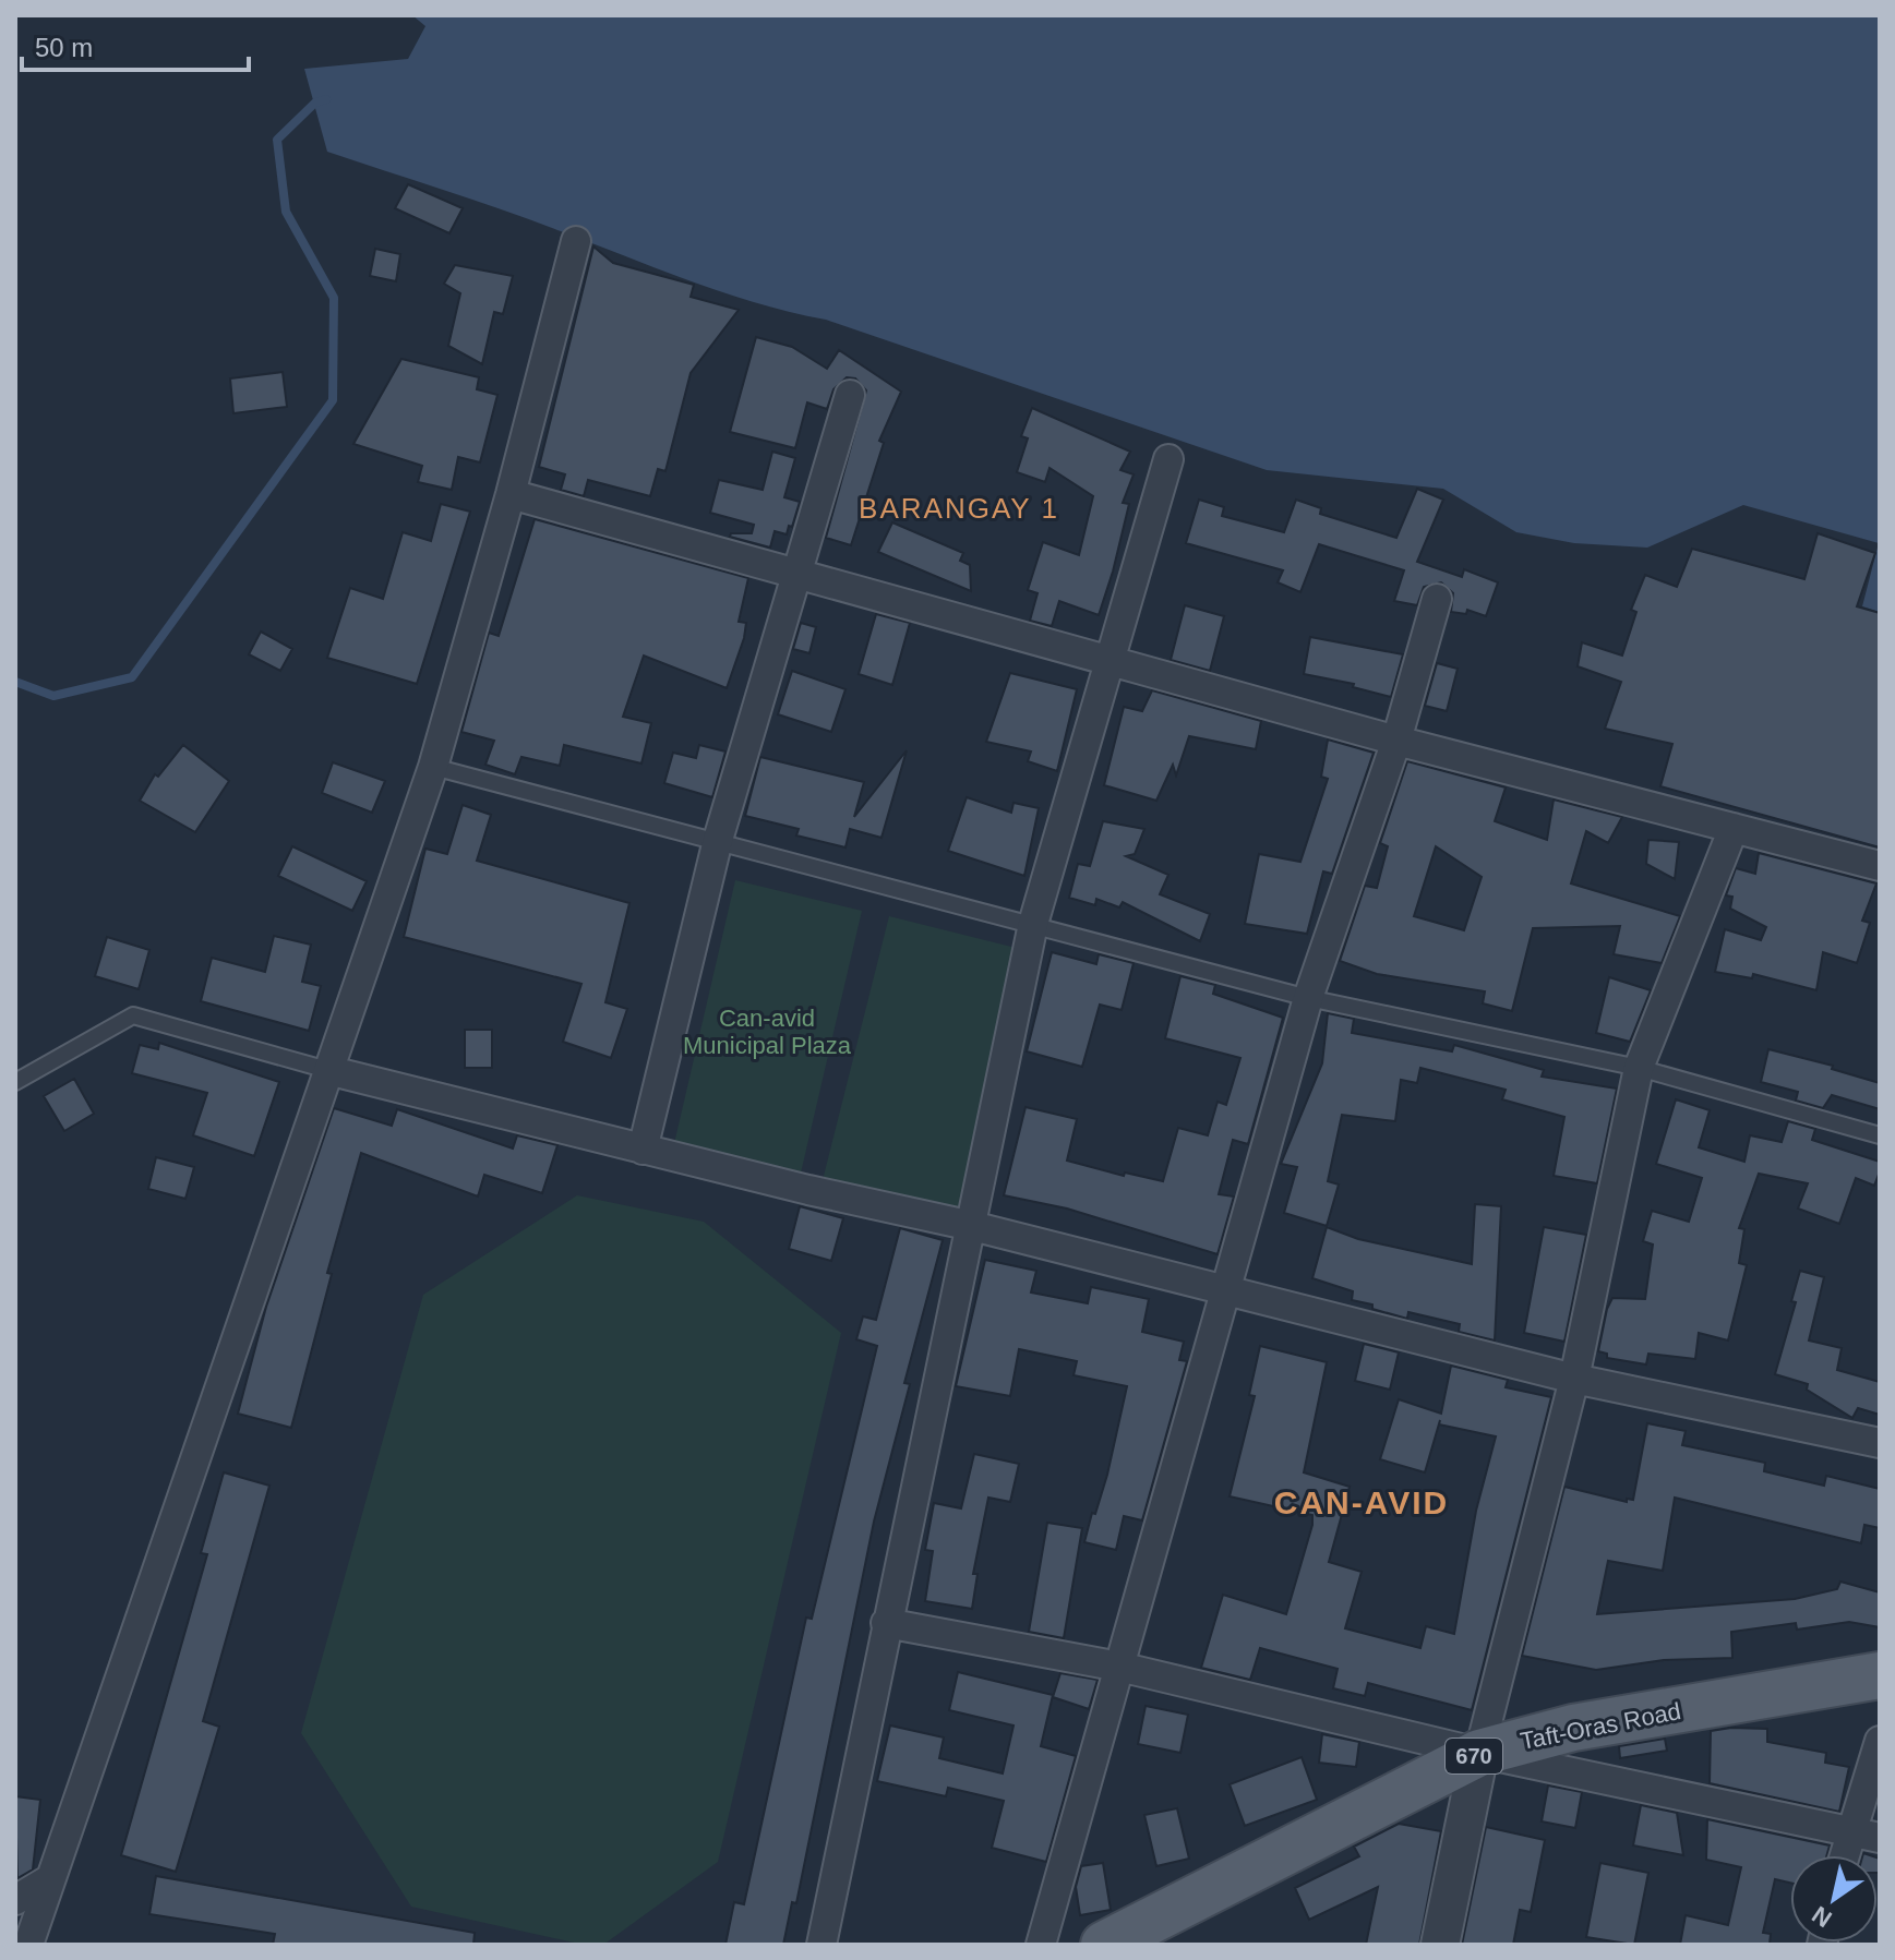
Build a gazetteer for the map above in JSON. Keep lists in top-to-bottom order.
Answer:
{
  "streets": {
    "main road": ["Taft-Oras Road", "670"]
  },
  "districts": ["BARANGAY 1", "CAN-AVID"],
  "parks": ["Can-avid Municipal Plaza"],
  "scale_bar": "50 m",
  "north": "bottom left"
}
